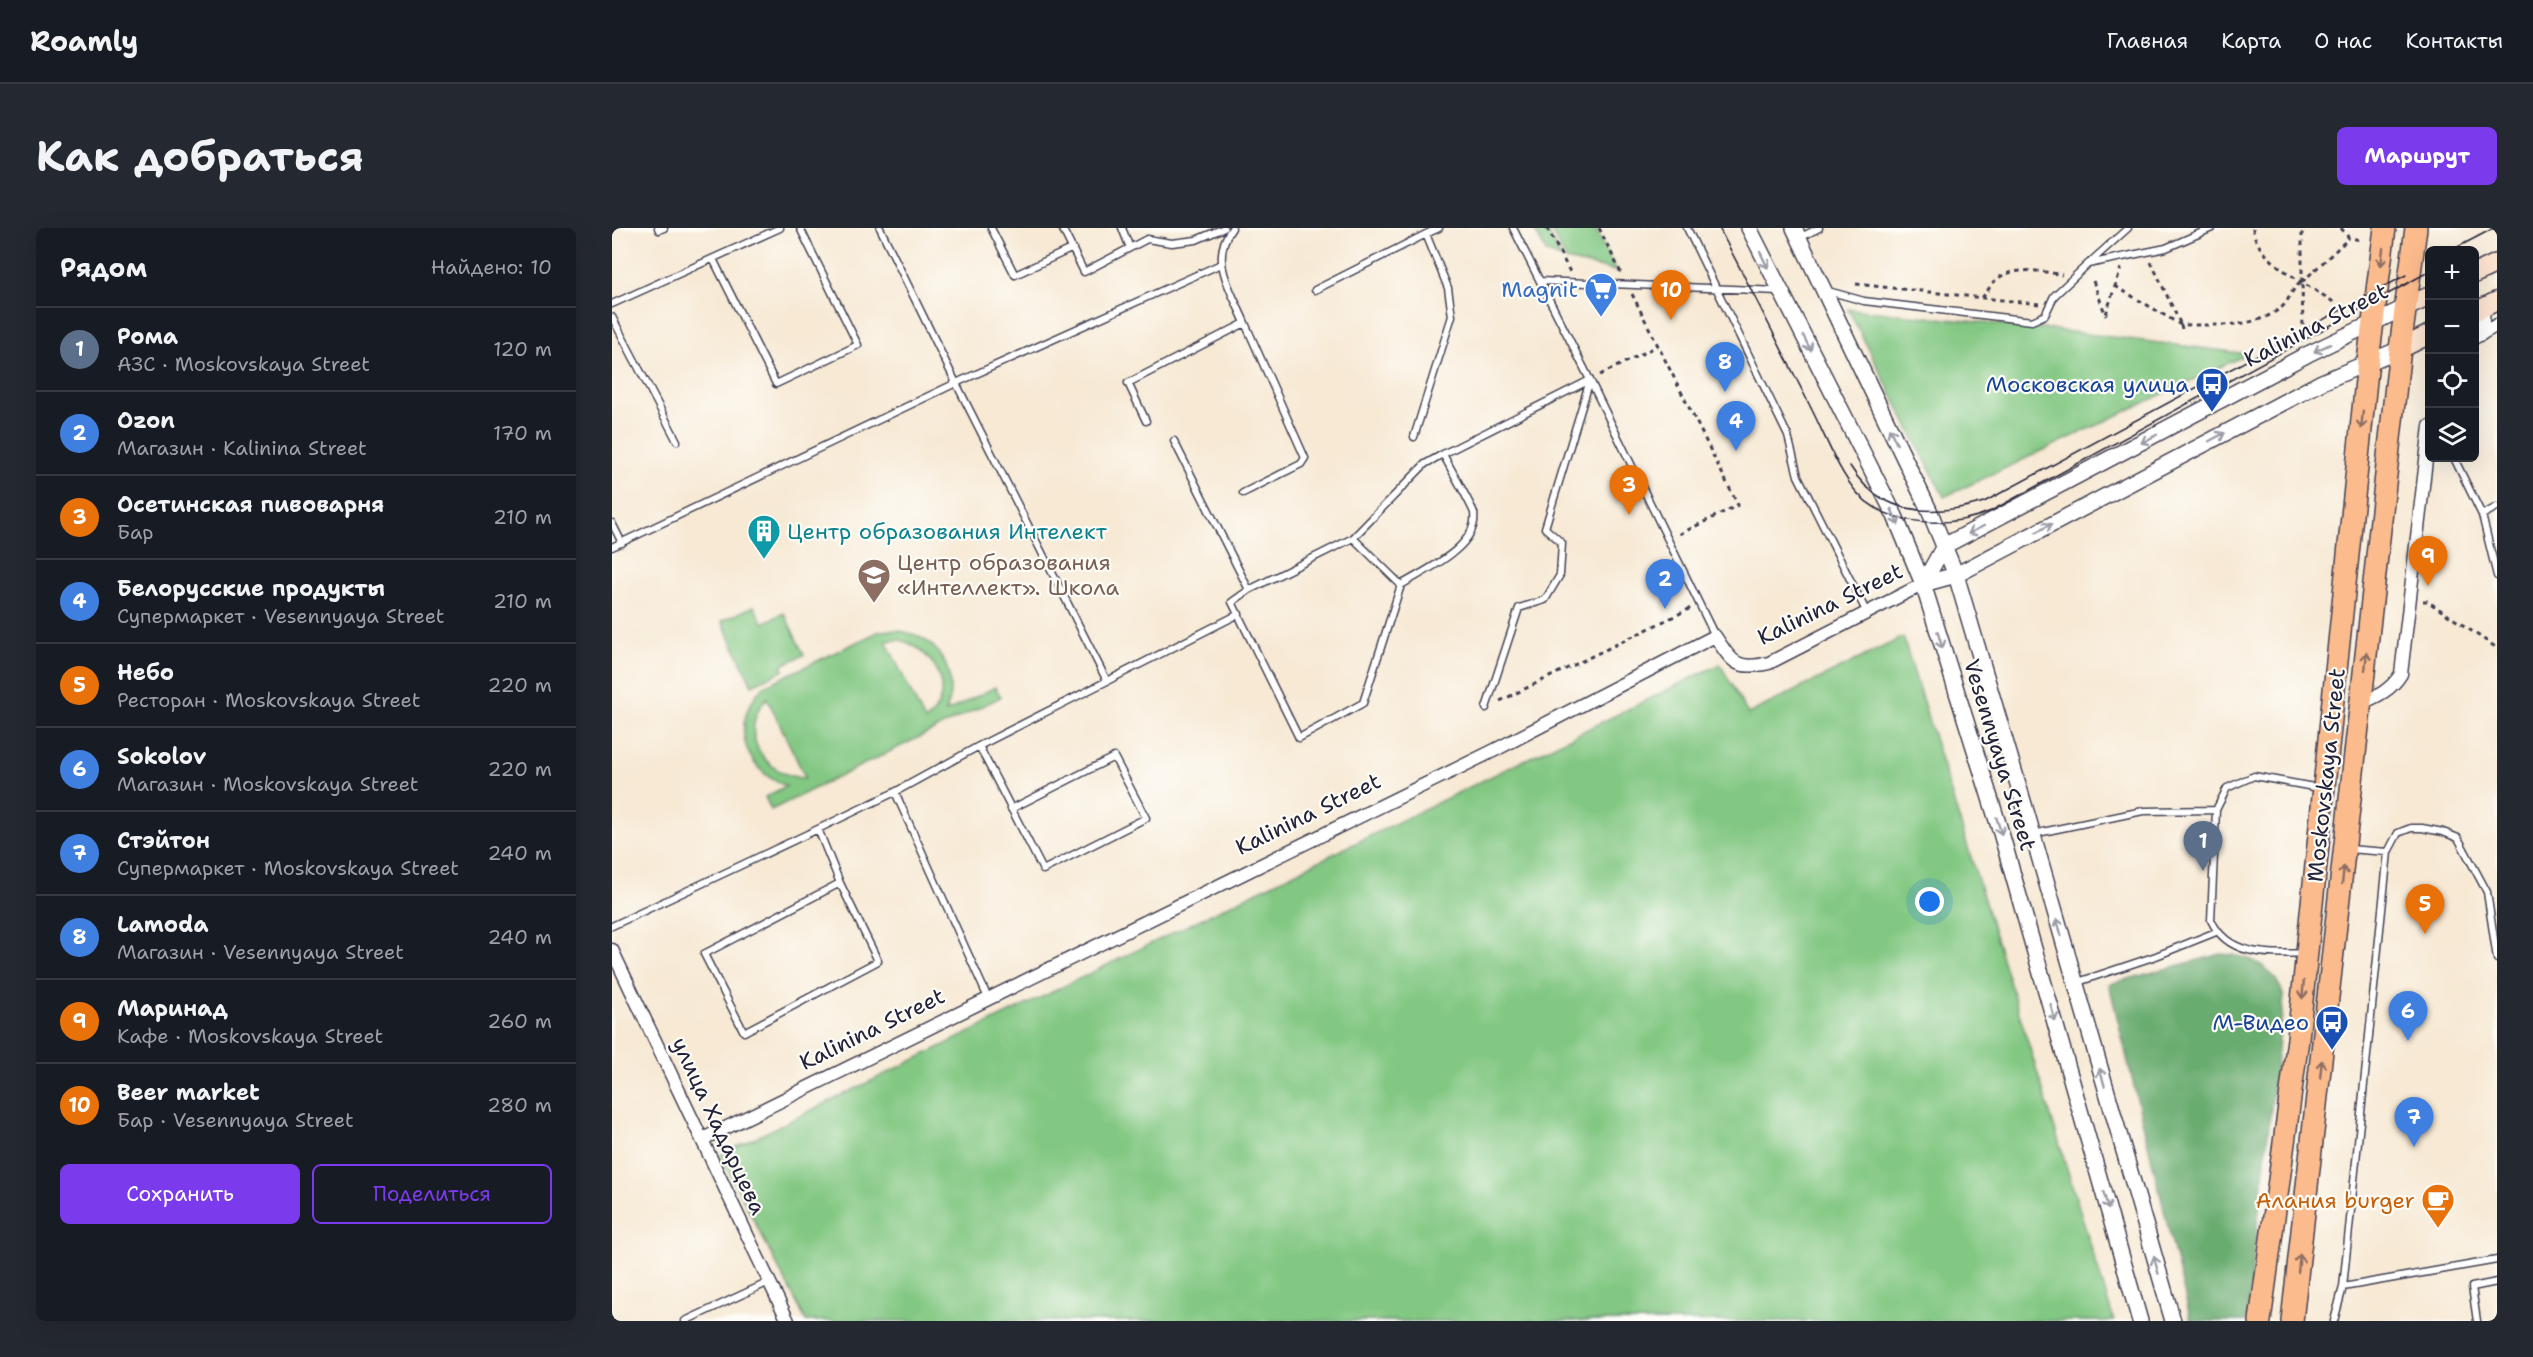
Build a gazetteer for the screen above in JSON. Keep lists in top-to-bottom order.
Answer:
{
  "streets": {
    "highway": ["Moskovskaya Street"],
    "main road": ["Kalinina Street"],
    "street": ["Vesennyaya Street", "улица Хадарцева"]
  },
  "crossings": [
    ["Kalinina Street", "Vesennyaya Street"],
    ["Kalinina Street", "Moskovskaya Street"],
    ["Kalinina Street", "улица Хадарцева"]
  ],
  "places": {
    "supermarket": ["Magnit"],
    "bus stop": ["Московская улица", "М-Видео"],
    "building": ["Центр образования Интелект"],
    "school or university": ["Центр образования «Интеллект». Школа"],
    "cafe": ["Алания burger"]
  },
  "page": {
    "header": "Roamly",
    "nav": [
      "Главная",
      "Карта",
      "О нас",
      "Контакты"
    ],
    "buttons": [
      "Маршрут",
      ["Сохранить", "Поделиться"]
    ],
    "title": "Как добраться",
    "heading": ["Рядом", "Найдено: 10"],
    "map_buttons": ["+", "−"],
    "pins": [
      "10",
      "8",
      "4",
      "3",
      "9",
      "2",
      "1",
      "5",
      "6",
      "7"
    ],
    "list": [
      {
        "mark": "1",
        "name": "Рома",
        "note": "АЗС · Moskovskaya Street",
        "value": "120 m"
      },
      {
        "mark": "2",
        "name": "Ozon",
        "note": "Магазин · Kalinina Street",
        "value": "170 m"
      },
      {
        "mark": "3",
        "name": "Осетинская пивоварня",
        "note": "Бар",
        "value": "210 m"
      },
      {
        "mark": "4",
        "name": "Белорусские продукты",
        "note": "Супермаркет · Vesennyaya Street",
        "value": "210 m"
      },
      {
        "mark": "5",
        "name": "Небо",
        "note": "Ресторан · Moskovskaya Street",
        "value": "220 m"
      },
      {
        "mark": "6",
        "name": "Sokolov",
        "note": "Магазин · Moskovskaya Street",
        "value": "220 m"
      },
      {
        "mark": "7",
        "name": "Стэйтон",
        "note": "Супермаркет · Moskovskaya Street",
        "value": "240 m"
      },
      {
        "mark": "8",
        "name": "Lamoda",
        "note": "Магазин · Vesennyaya Street",
        "value": "240 m"
      },
      {
        "mark": "9",
        "name": "Маринад",
        "note": "Кафе · Moskovskaya Street",
        "value": "260 m"
      },
      {
        "mark": "10",
        "name": "Beer market",
        "note": "Бар · Vesennyaya Street",
        "value": "280 m"
      }
    ]
  }
}
